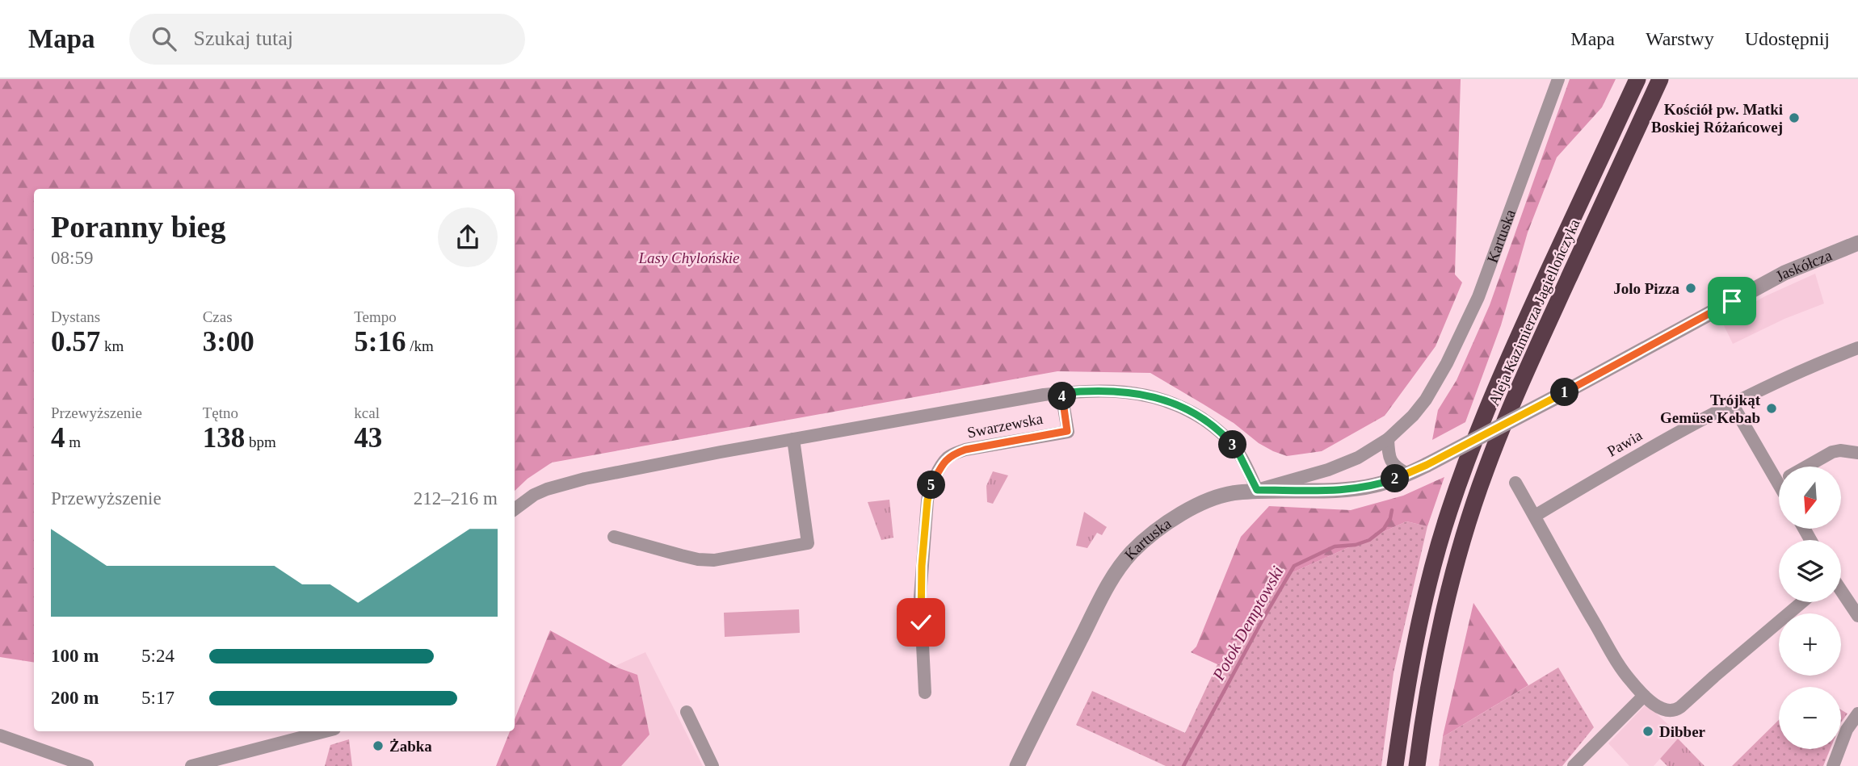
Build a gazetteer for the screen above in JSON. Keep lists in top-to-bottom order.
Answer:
{
  "streets": {
    "highway": ["Aleja Kazimierza Jagiellończyka"],
    "street": [
      "Kartuska",
      "Jaskółcza",
      "Swarzewska",
      "Pawia"
    ]
  },
  "crossings": [
    ["Kartuska", "Jaskółcza"],
    ["Kartuska", "Swarzewska"],
    ["Jaskółcza", "Swarzewska"]
  ],
  "water": ["Potok Demptowski"],
  "parks": ["Lasy Chylońskie"],
  "places": [
    "Kościół pw. Matki Boskiej Różańcowej",
    "Jolo Pizza",
    "Trójkąt Gemüse Kebab",
    "Dibber",
    "Żabka"
  ],
  "north": "bottom",
  "page": {
    "header": "Mapa",
    "search": "Szukaj tutaj",
    "nav": ["Mapa", "Warstwy", "Udostępnij"],
    "heading": ["Poranny bieg", "08:59"],
    "stats": [
      ["Dystans", "0.57 km"],
      ["Czas", "3:00"],
      ["Tempo", "5:16 /km"],
      ["Przewyższenie", "4 m"],
      ["Tętno", "138 bpm"],
      ["kcal", "43"]
    ],
    "pins": [
      "1",
      "4",
      "3",
      "2",
      "5"
    ],
    "map_buttons": ["+", "−"],
    "chart": ["Przewyższenie", "212–216 m"],
    "list": [
      {
        "name": "100 m",
        "note": "5:24"
      },
      {
        "name": "200 m",
        "note": "5:17"
      }
    ]
  }
}
